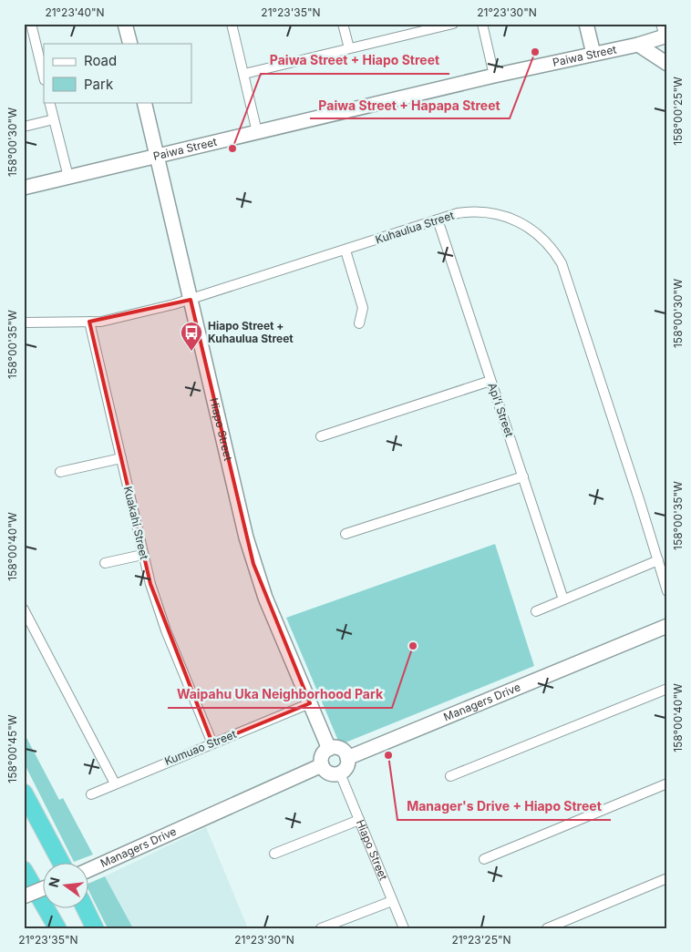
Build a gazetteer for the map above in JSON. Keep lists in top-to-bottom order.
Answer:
{
  "streets": {
    "street": [
      "Paiwa Street",
      "Kuhaulua Street",
      "Apiʻi Street",
      "Hiapo Street",
      "Kuakahi Street",
      "Managers Drive",
      "Kumuao Street"
    ]
  },
  "crossings": [
    ["Paiwa Street", "Hiapo Street"],
    ["Kuhaulua Street", "Apiʻi Street"],
    ["Kuhaulua Street", "Hiapo Street"],
    ["Kuhaulua Street", "Kuakahi Street"],
    ["Hiapo Street", "Managers Drive"],
    ["Hiapo Street", "Kumuao Street"],
    ["Kuakahi Street", "Kumuao Street"]
  ],
  "places": {
    "other": [
      "Paiwa Street + Hapapa Street",
      "Paiwa Street + Hiapo Street",
      "Waipahu Uka Neighborhood Park",
      "Manager's Drive + Hiapo Street"
    ],
    "bus stop": ["Hiapo Street + Kuhaulua Street"]
  },
  "legend": ["Road", "Park"],
  "north": "left",
  "coordinates": [
    "21°23'40\"N",
    "21°23'35\"N",
    "21°23'30\"N",
    "158°00'25\"W",
    "158°00'30\"W",
    "158°00'35\"W",
    "158°00'40\"W",
    "158°00'45\"W",
    "21°23'25\"N"
  ]
}
